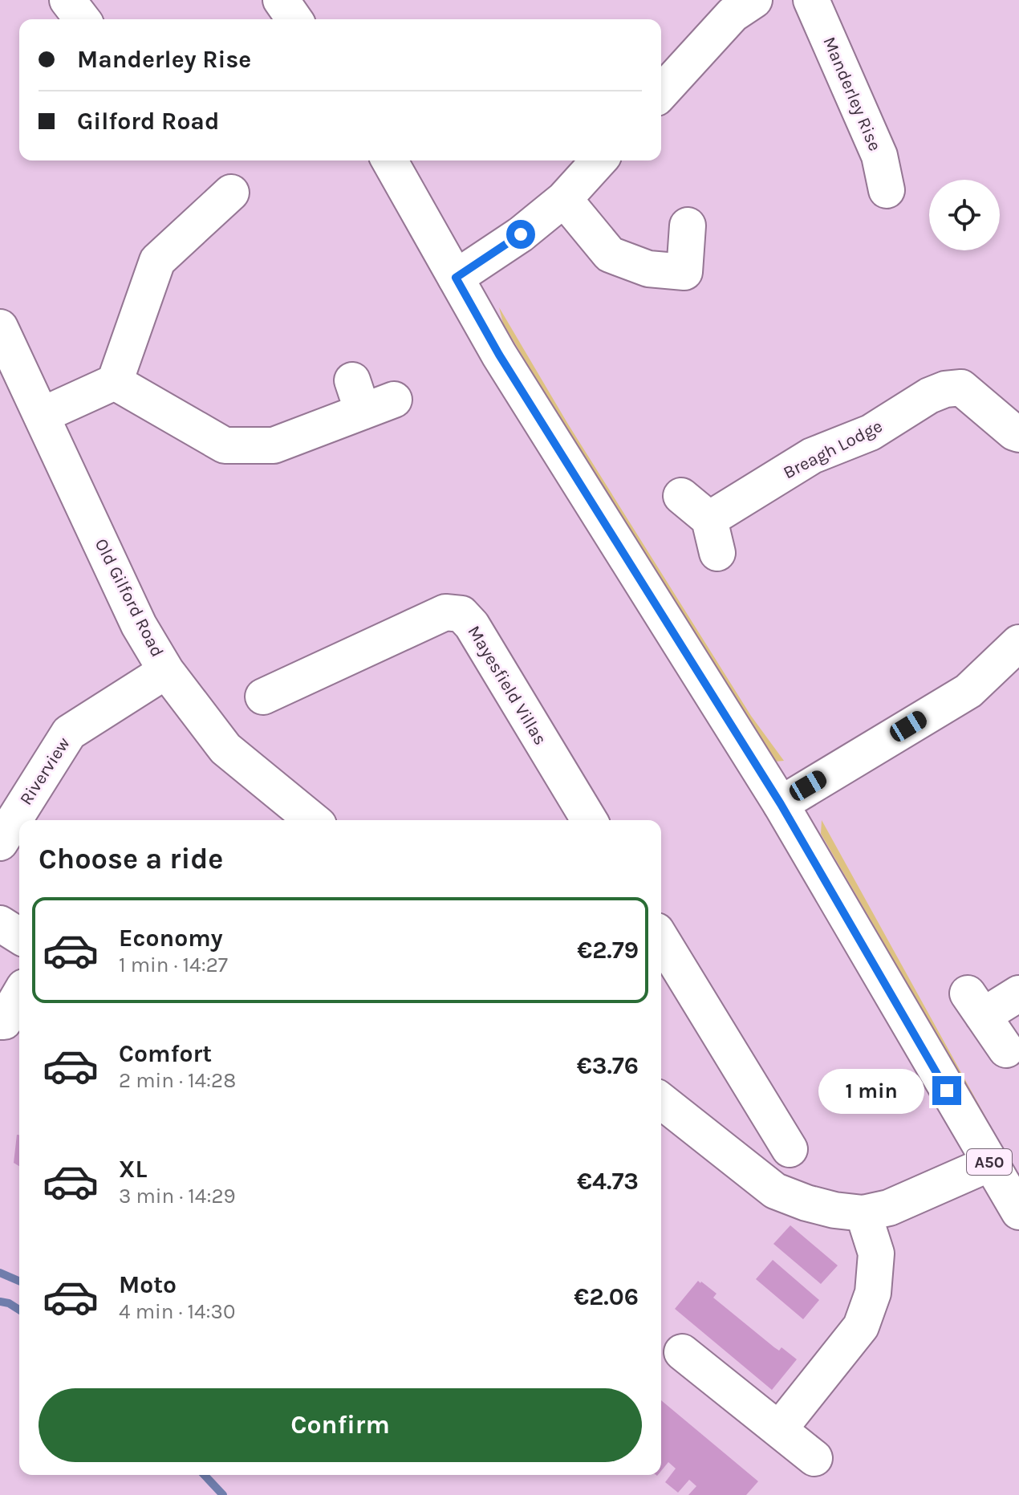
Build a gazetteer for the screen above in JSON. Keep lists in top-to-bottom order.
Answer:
{
  "streets": {
    "street": [
      "Manderley Rise",
      "Breagh Lodge",
      "Old Gilford Road",
      "Mayesfield Villas",
      "Riverview",
      "A50"
    ]
  },
  "crossings": [
    ["Old Gilford Road", "Riverview"]
  ],
  "page": {
    "banner": ["Manderley Rise", "Gilford Road"],
    "heading": "Choose a ride",
    "list": [
      {
        "name": "Economy",
        "note": "1 min · 14:27",
        "value": "€2.79"
      },
      {
        "name": "Comfort",
        "note": "2 min · 14:28",
        "value": "€3.76"
      },
      {
        "name": "XL",
        "note": "3 min · 14:29",
        "value": "€4.73"
      },
      {
        "name": "Moto",
        "note": "4 min · 14:30",
        "value": "€2.06"
      }
    ],
    "bubble": "1 min",
    "buttons": "Confirm"
  }
}
